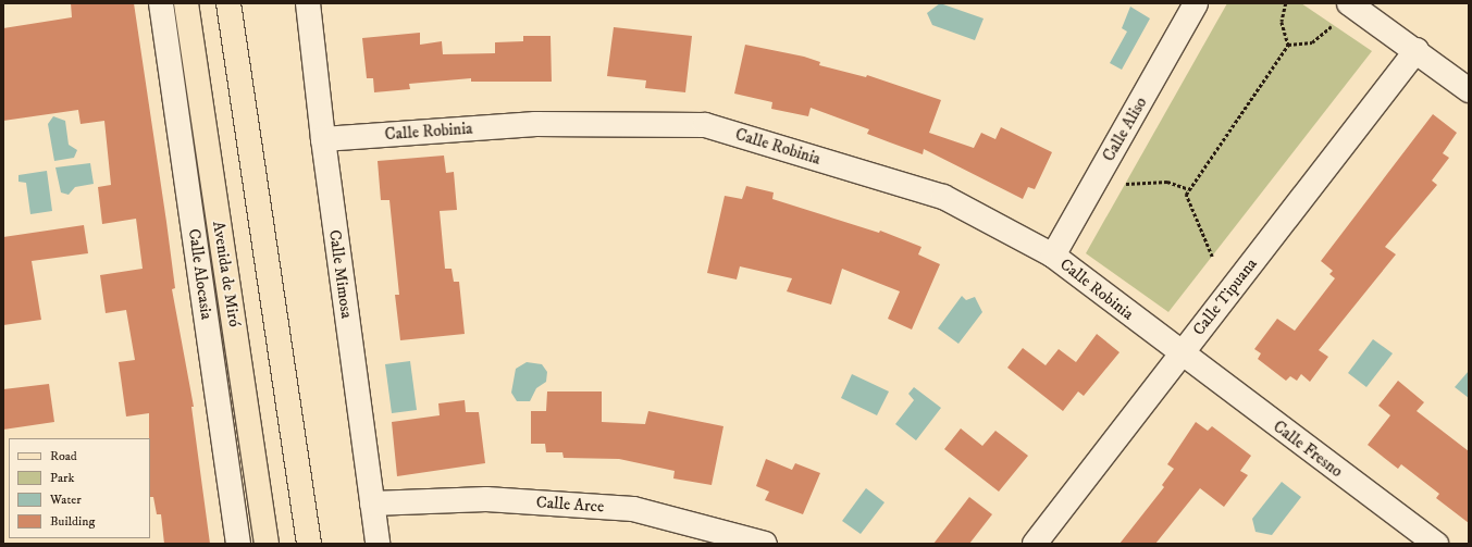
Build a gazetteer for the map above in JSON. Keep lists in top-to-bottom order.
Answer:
{
  "streets": {
    "main road": ["Avenida de Miró"],
    "street": [
      "Calle Aliso",
      "Calle Robinia",
      "Calle Alocasia",
      "Calle Mimosa",
      "Calle Tipuana",
      "Calle Fresno",
      "Calle Arce"
    ]
  },
  "crossings": [
    ["Calle Aliso", "Calle Robinia"],
    ["Calle Robinia", "Calle Mimosa"],
    ["Calle Robinia", "Calle Tipuana"],
    ["Calle Robinia", "Calle Fresno"],
    ["Calle Mimosa", "Calle Arce"],
    ["Calle Tipuana", "Calle Fresno"]
  ],
  "legend": [
    "Road",
    "Park",
    "Water",
    "Building"
  ]
}
